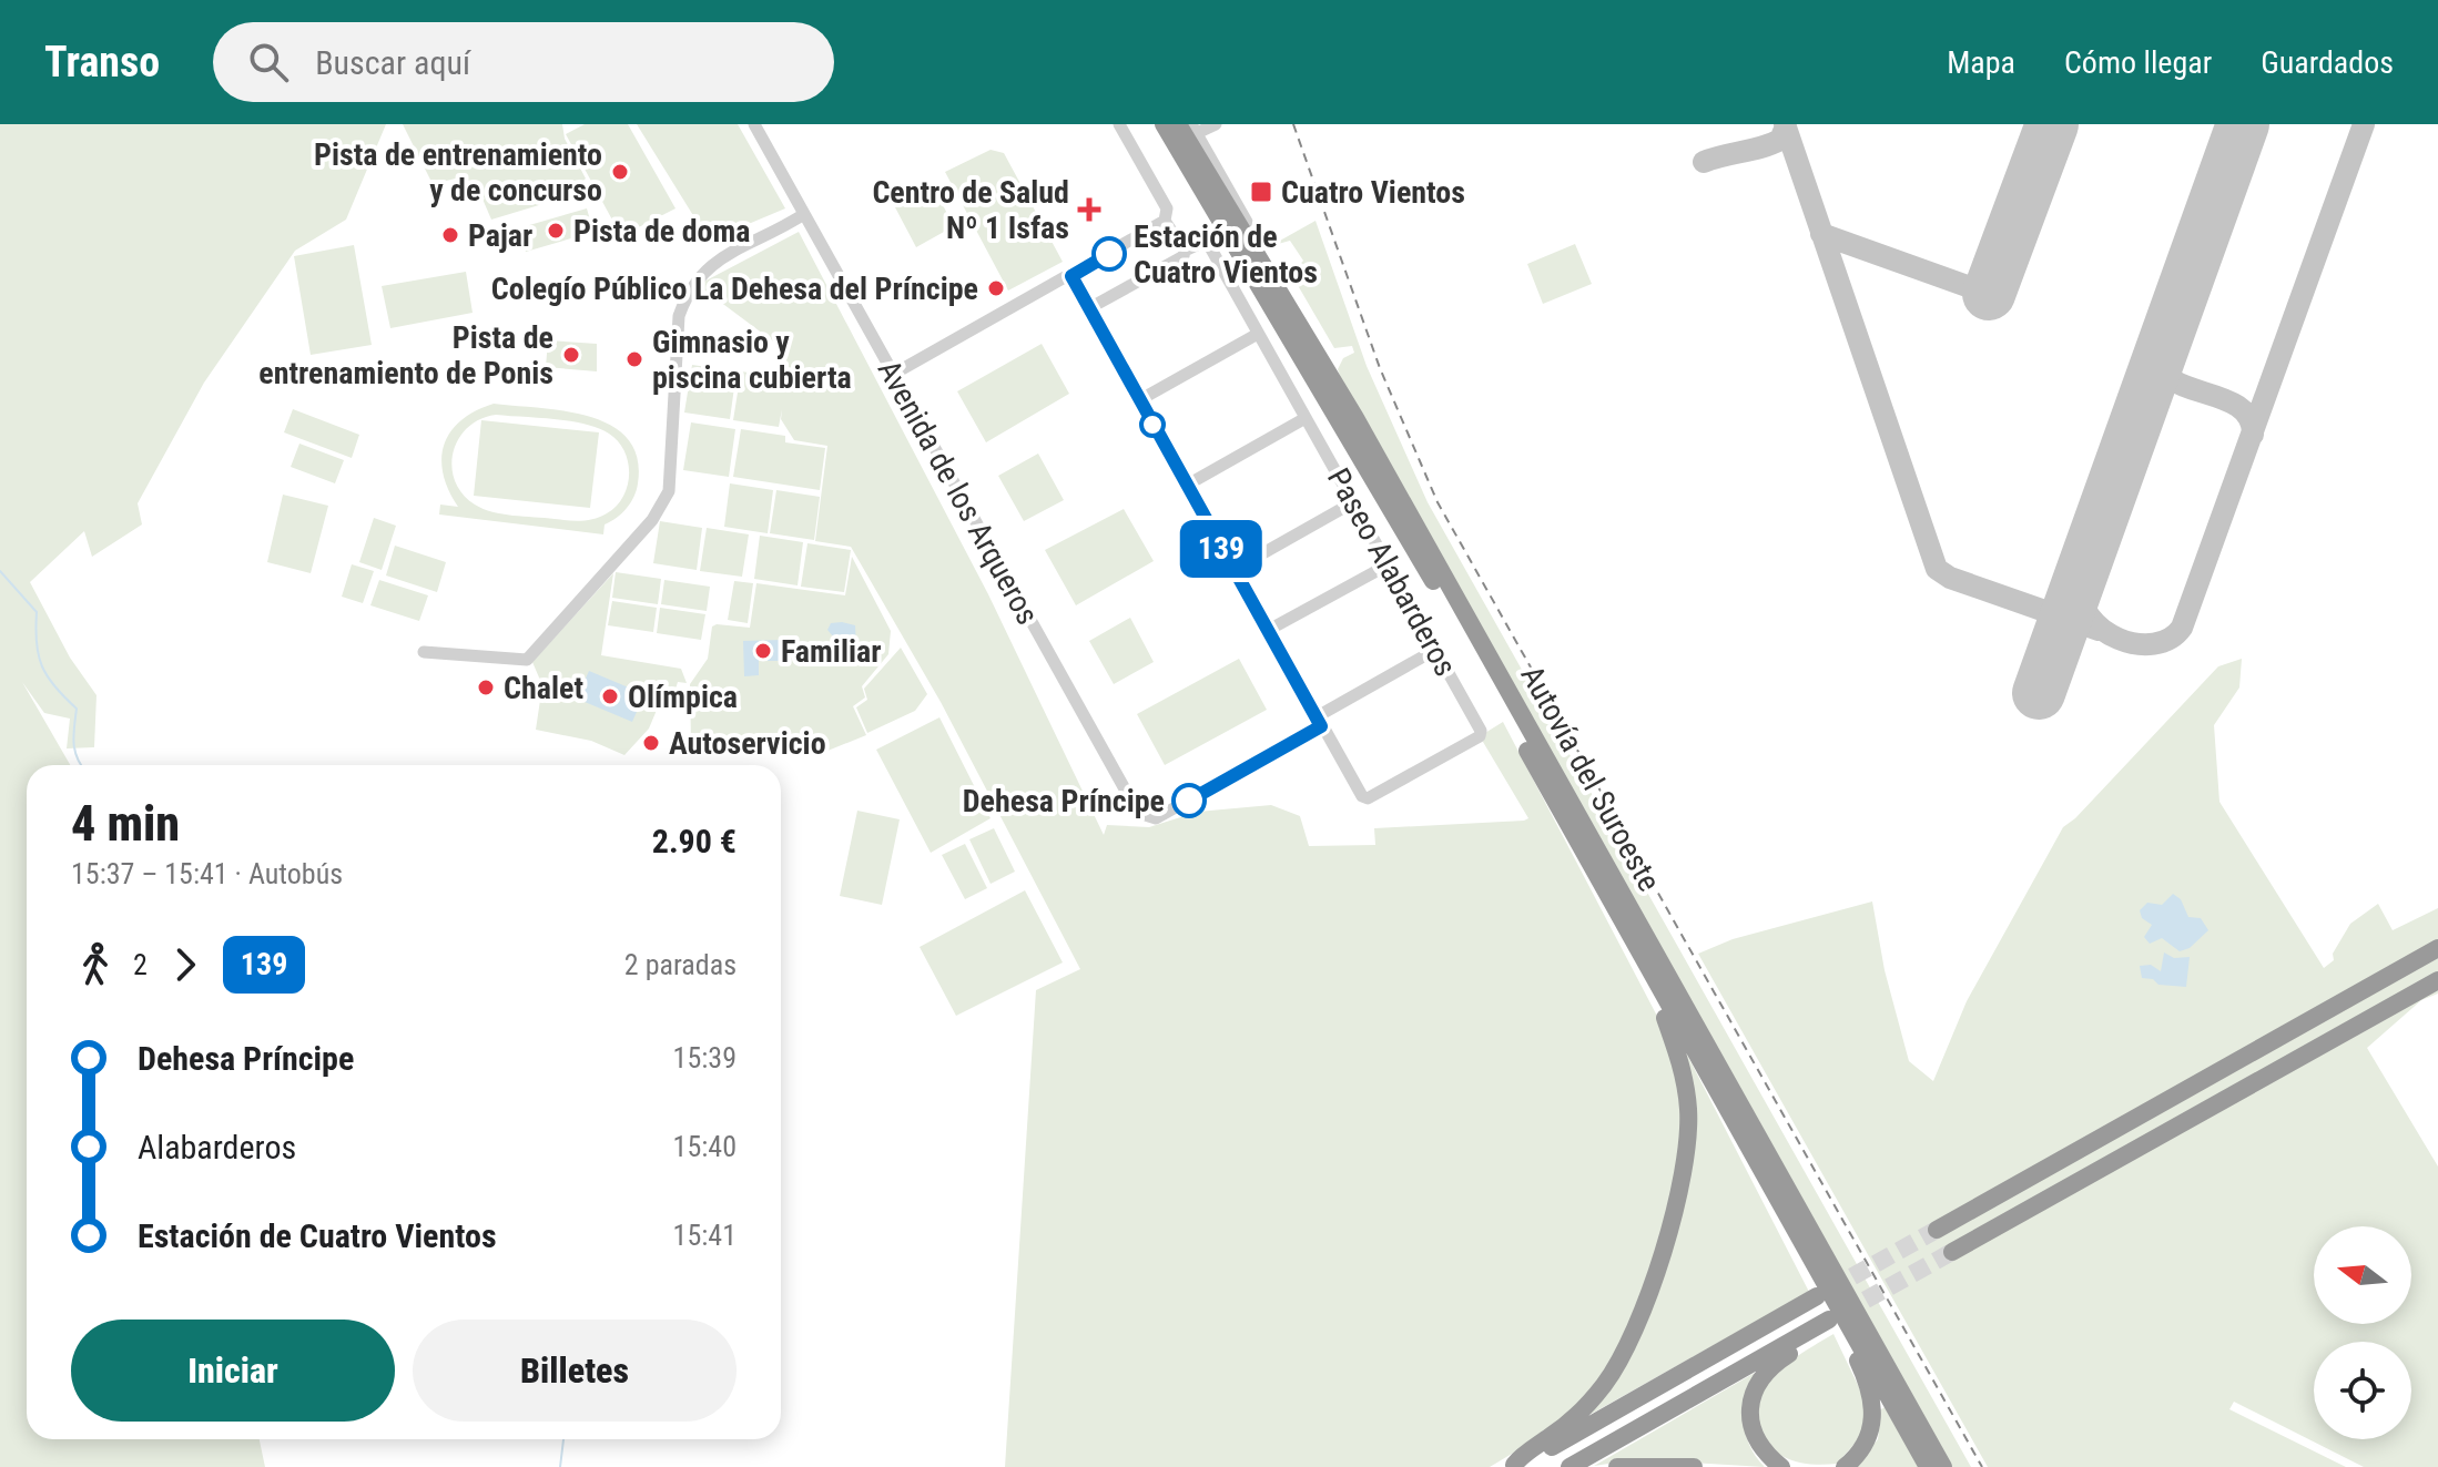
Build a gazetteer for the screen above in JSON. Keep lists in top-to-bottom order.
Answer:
{
  "streets": {
    "highway": ["Autovía del Suroeste"],
    "street": ["Avenida de los Arqueros", "Paseo Alabarderos"]
  },
  "crossings": [
    ["Avenida de los Arqueros", "Paseo Alabarderos"]
  ],
  "places": {
    "other": [
      "Pista de entrenamiento y de concurso",
      "Pista de doma",
      "Pajar",
      "Estación de Cuatro Vientos",
      "Colegío Público La Dehesa del Príncipe",
      "Pista de entrenamiento de Ponis",
      "Gimnasio y piscina cubierta",
      "Familiar",
      "Chalet",
      "Olímpica",
      "Autoservicio",
      "Dehesa Príncipe"
    ],
    "transit": ["Cuatro Vientos"],
    "health": ["Centro de Salud Nº 1 Isfas"]
  },
  "lines": ["bus line 139"],
  "north": "left",
  "page": {
    "header": "Transo",
    "search": "Buscar aquí",
    "nav": ["Mapa", "Cómo llegar", "Guardados"],
    "on_map": "139",
    "heading": ["4 min", "15:37 – 15:41 · Autobús", "2.90 €"],
    "legs": ["2", "139", "2 paradas"],
    "list": [
      {
        "name": "Dehesa Príncipe",
        "value": "15:39"
      },
      {
        "name": "Alabarderos",
        "value": "15:40"
      },
      {
        "name": "Estación de Cuatro Vientos",
        "value": "15:41"
      }
    ],
    "buttons": ["Iniciar", "Billetes"]
  }
}
